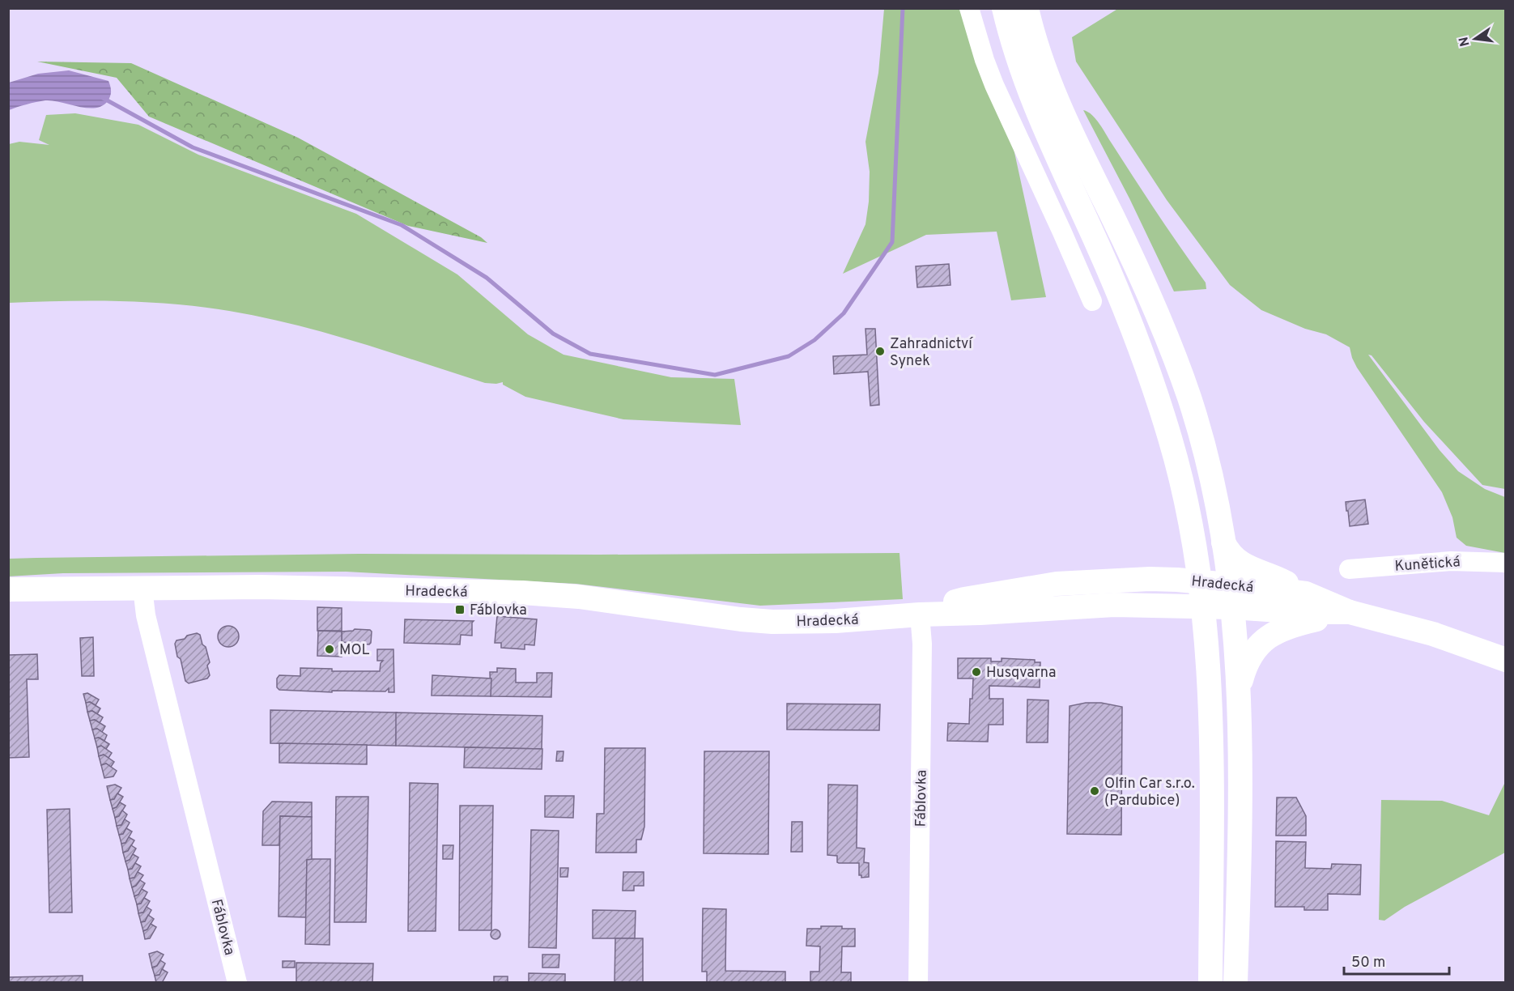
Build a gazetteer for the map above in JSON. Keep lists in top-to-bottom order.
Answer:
{
  "streets": {
    "main road": ["Hradecká"],
    "street": ["Kunětická", "Fáblovka"]
  },
  "crossings": [
    ["Hradecká", "Fáblovka"]
  ],
  "places": {
    "other": [
      "Zahradnictví Synek",
      "MOL",
      "Husqvarna",
      "Olfin Car s.r.o. (Pardubice)"
    ],
    "transit": ["Fáblovka"]
  },
  "scale_bar": "50 m",
  "north": "left"
}
